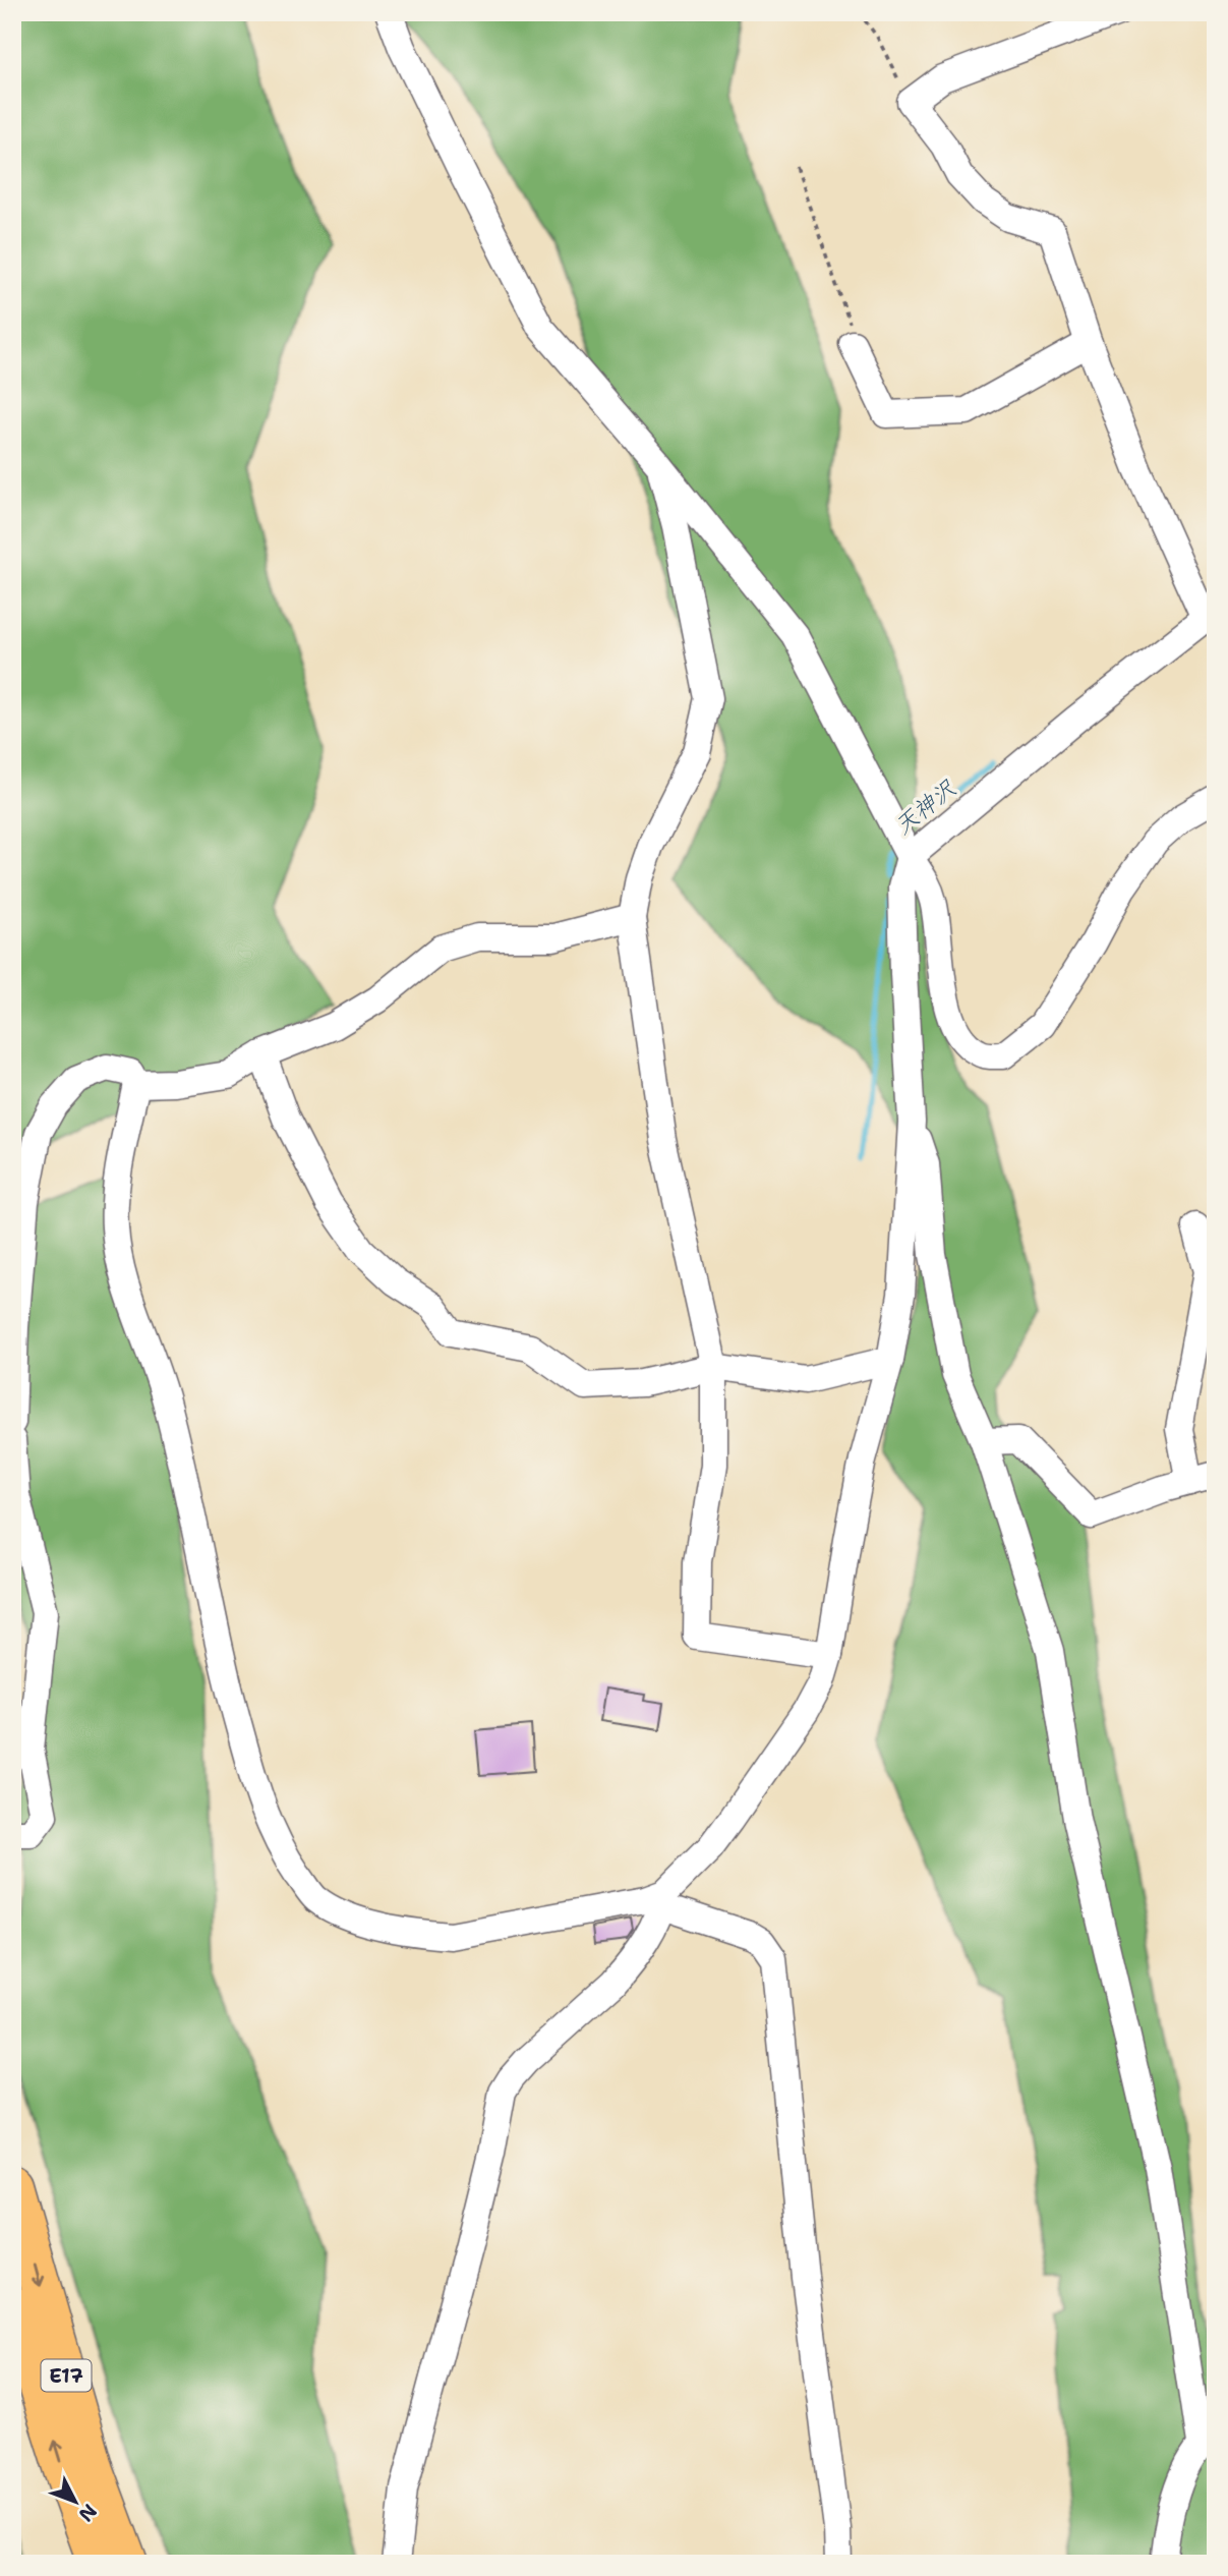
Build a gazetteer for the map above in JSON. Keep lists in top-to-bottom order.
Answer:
{
  "streets": {
    "highway": ["E17"]
  },
  "water": ["天神沢"],
  "north": "bottom right"
}
